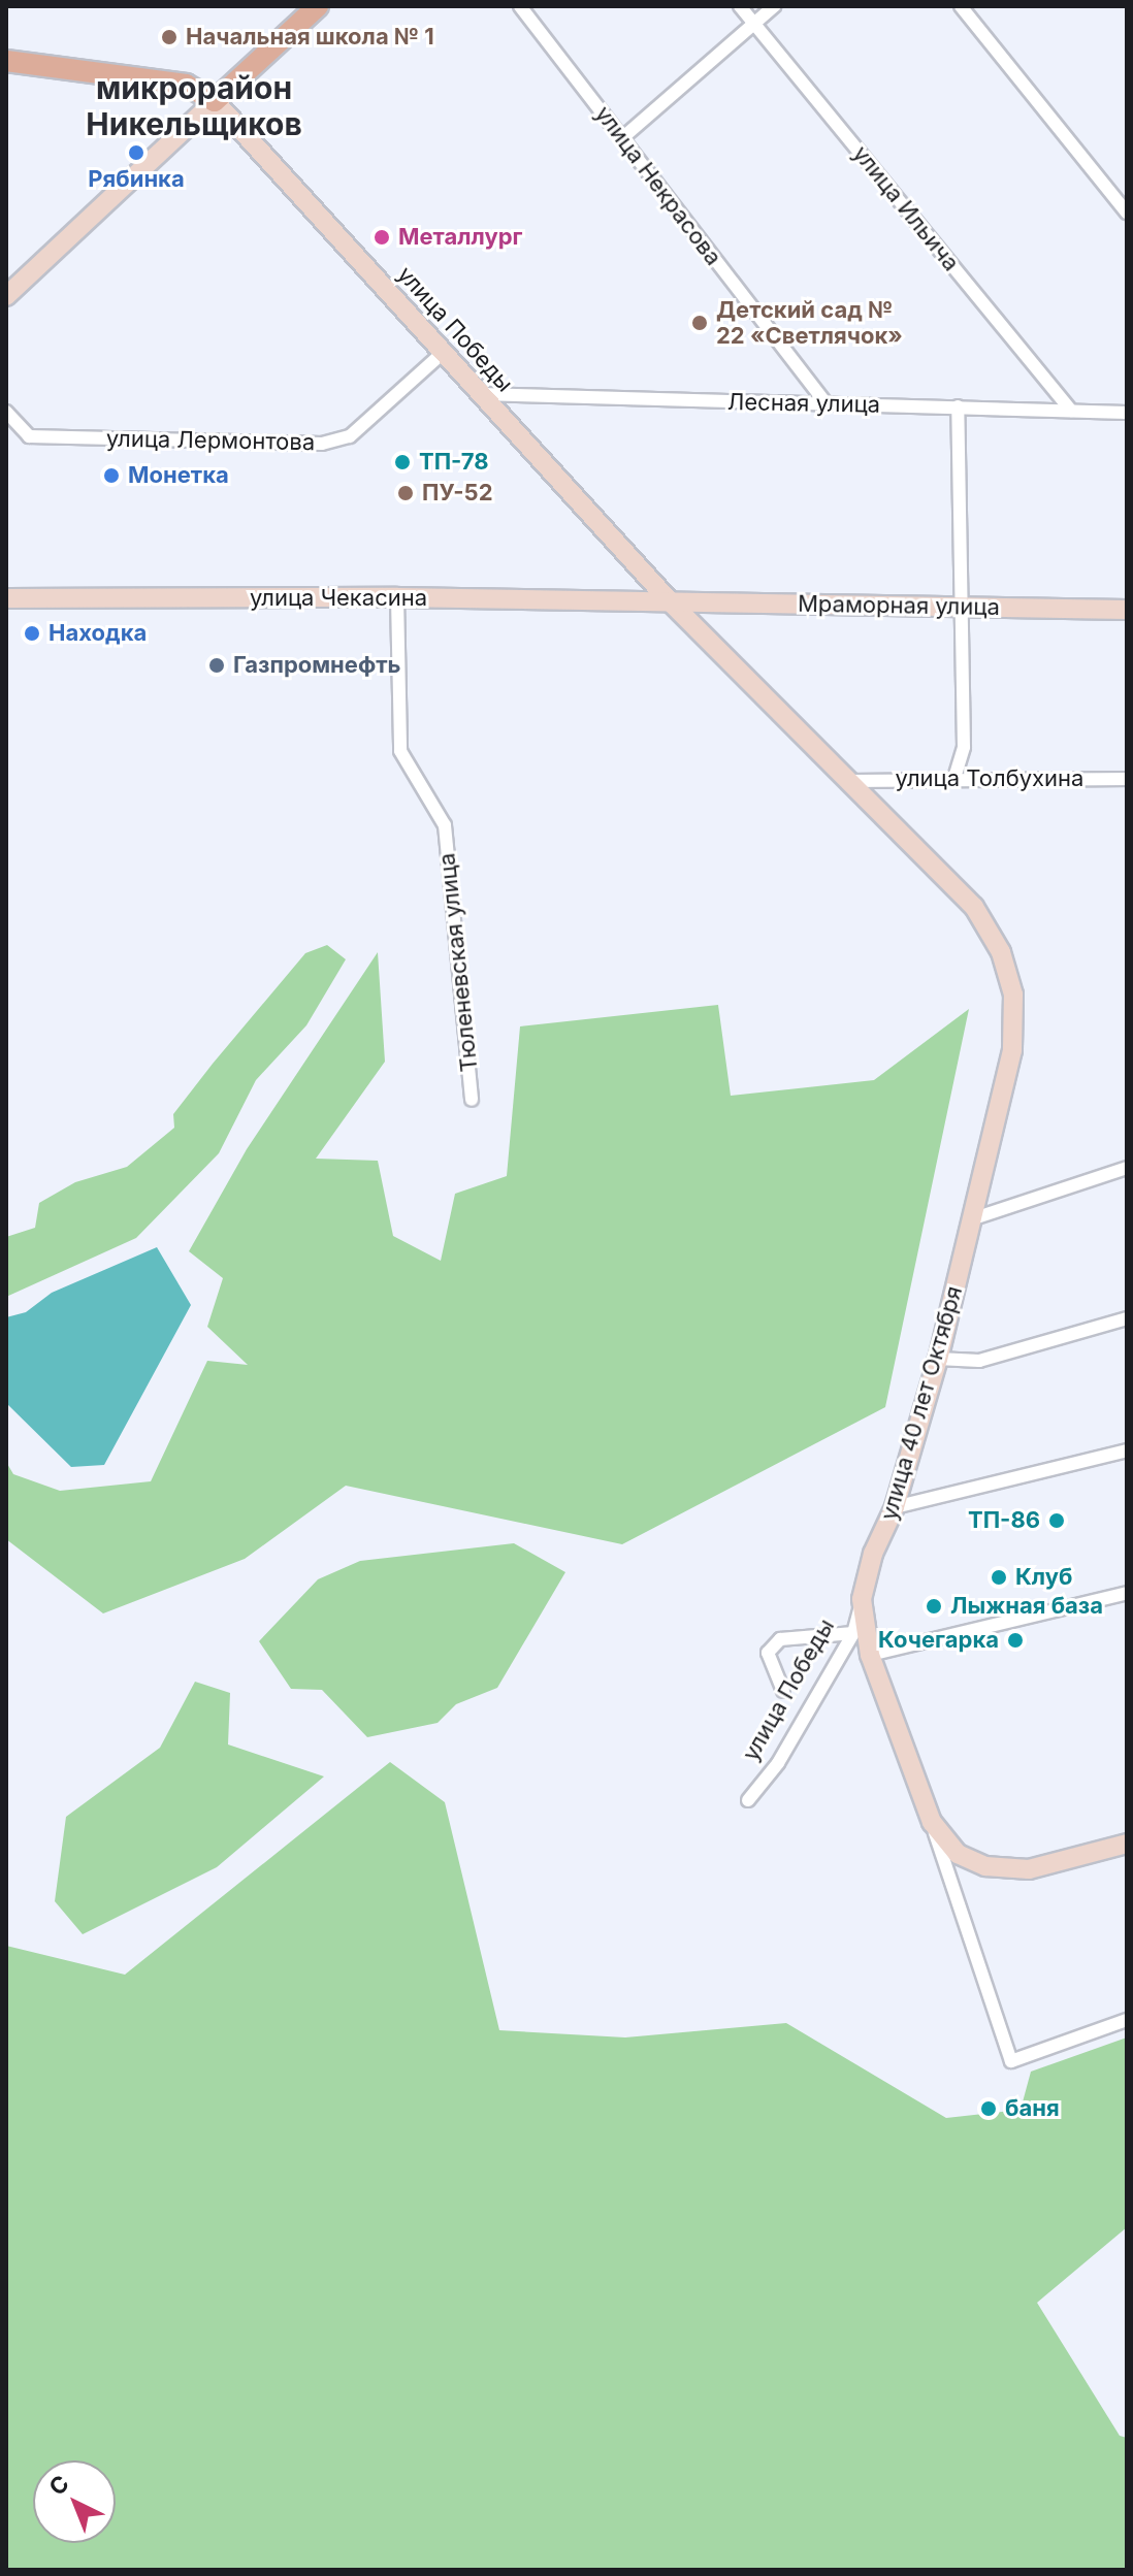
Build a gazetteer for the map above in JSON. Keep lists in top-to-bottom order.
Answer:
{
  "streets": {
    "main road": ["улица Победы"],
    "street": [
      "улица Некрасова",
      "улица Ильича",
      "Лесная улица",
      "улица Лермонтова",
      "улица Чекасина",
      "Мраморная улица",
      "улица Толбухина",
      "Тюленевская улица",
      "улица 40 лет Октября"
    ]
  },
  "crossings": [
    ["улица Некрасова", "Лесная улица"],
    ["улица Ильича", "Лесная улица"],
    ["улица Победы", "Лесная улица"],
    ["улица Победы", "улица Лермонтова"],
    ["улица Победы", "улица Чекасина"],
    ["улица Победы", "Мраморная улица"],
    ["улица Победы", "улица Толбухина"],
    ["улица Победы", "улица 40 лет Октября"],
    ["улица Чекасина", "Мраморная улица"],
    ["улица Чекасина", "Тюленевская улица"],
    ["улица Толбухина", "улица 40 лет Октября"]
  ],
  "districts": ["микрорайон Никельщиков"],
  "places": [
    "Начальная школа № 1",
    "Рябинка",
    "Металлург",
    "Детский сад № 22 «Светлячок»",
    "ТП-78",
    "Монетка",
    "ПУ-52",
    "Находка",
    "Газпромнефть",
    "ТП-86",
    "Клуб",
    "Лыжная база",
    "Кочегарка",
    "баня"
  ],
  "north": "top left"
}
